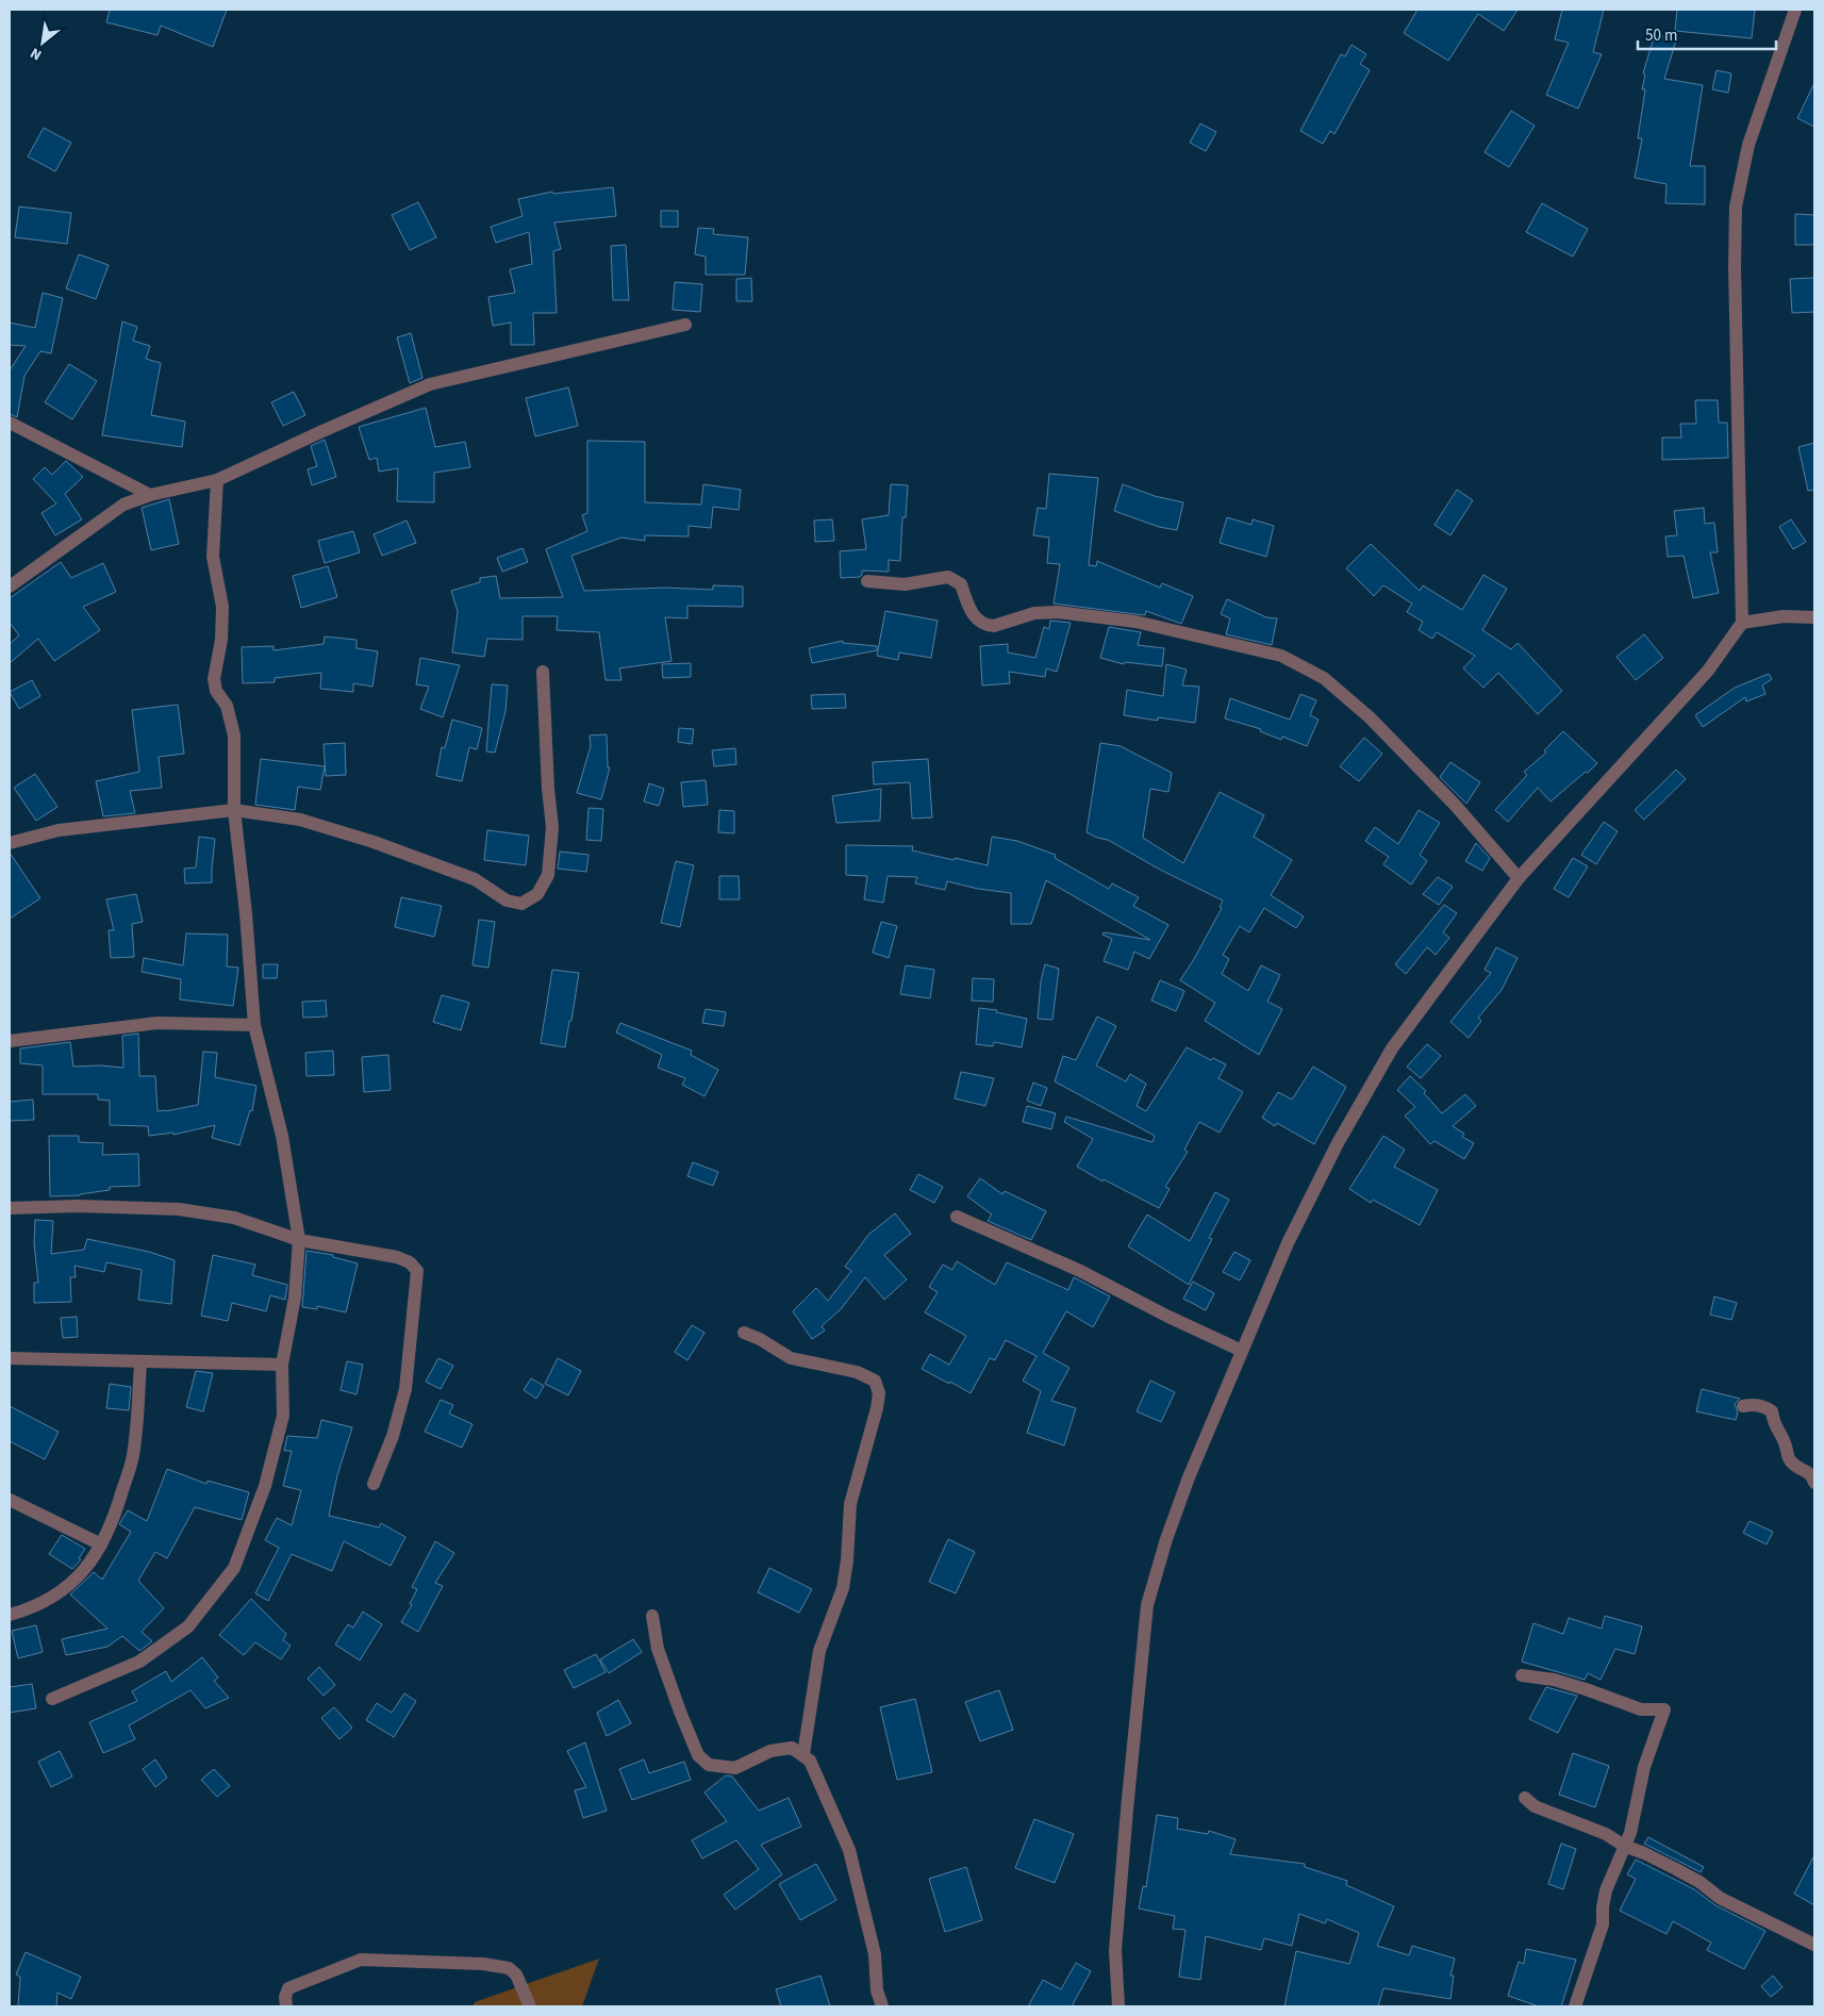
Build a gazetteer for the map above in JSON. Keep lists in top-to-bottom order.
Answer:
{
  "scale_bar": "50 m",
  "north": "bottom left"
}
